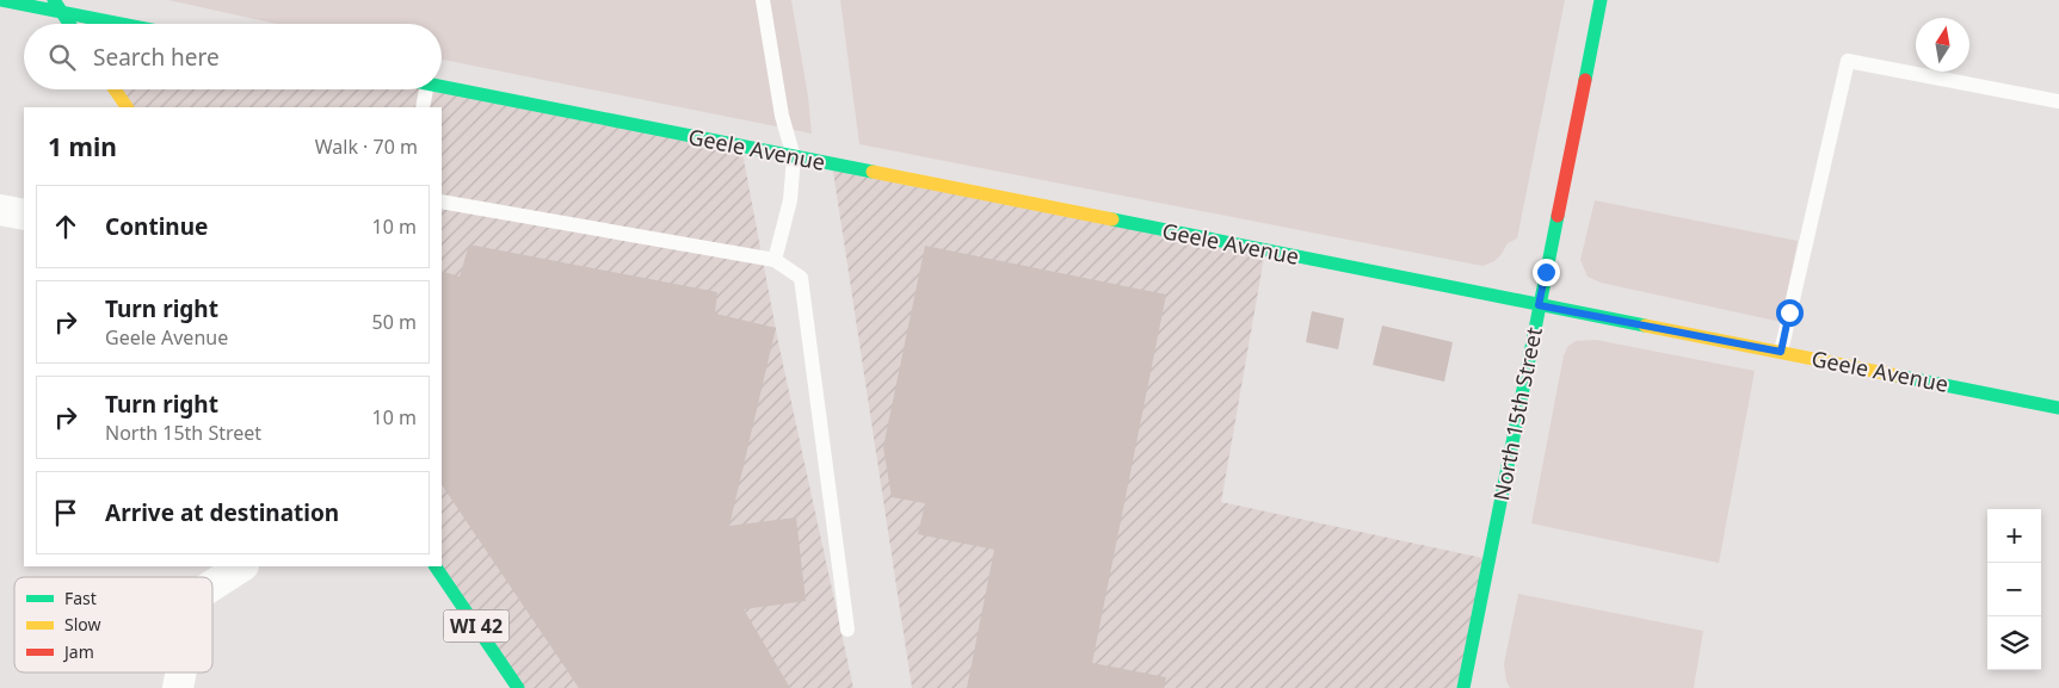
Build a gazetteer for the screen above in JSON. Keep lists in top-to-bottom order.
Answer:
{
  "streets": {
    "street": ["Geele Avenue", "North 15th Street", "WI 42"]
  },
  "crossings": [
    ["Geele Avenue", "North 15th Street"]
  ],
  "legend": ["Fast", "Slow", "Jam"],
  "north": "top",
  "page": {
    "search": "Search here",
    "heading": ["1 min", "Walk · 70 m"],
    "list": [
      ["Continue", "10 m"],
      ["Turn right", "Geele Avenue", "50 m"],
      ["Turn right", "North 15th Street", "10 m"],
      "Arrive at destination"
    ],
    "map_buttons": ["+", "−"]
  }
}
